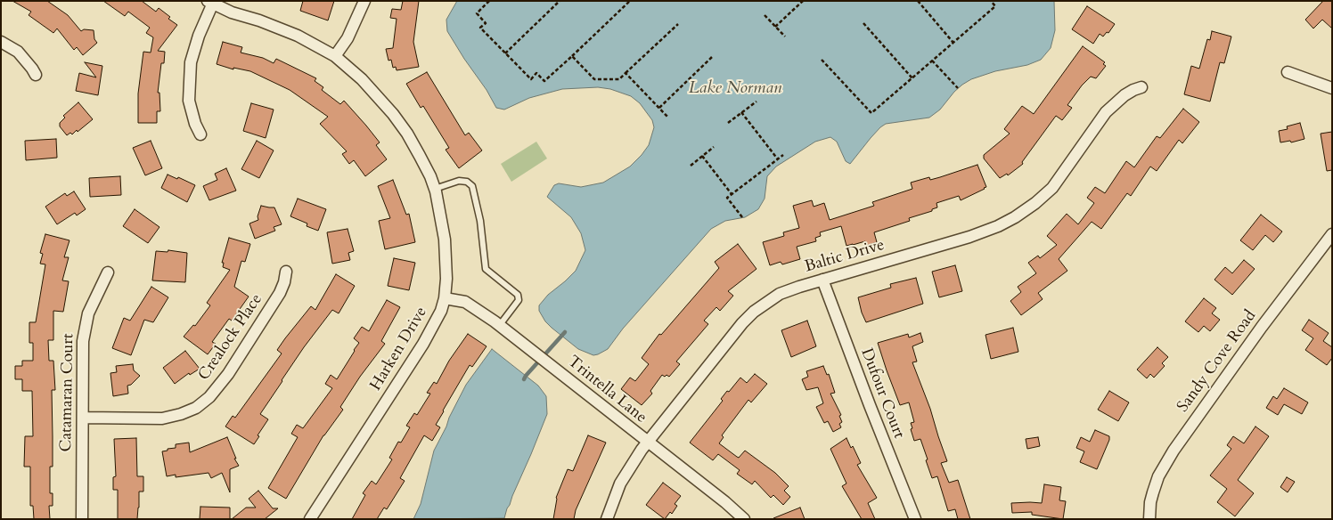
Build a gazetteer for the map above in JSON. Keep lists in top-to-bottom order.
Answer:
{
  "streets": {
    "street": [
      "Baltic Drive",
      "Crealock Place",
      "Harken Drive",
      "Sandy Cove Road",
      "Trintella Lane",
      "Catamaran Court",
      "Dufour Court"
    ]
  },
  "crossings": [
    ["Baltic Drive", "Trintella Lane"],
    ["Baltic Drive", "Dufour Court"],
    ["Crealock Place", "Catamaran Court"],
    ["Harken Drive", "Trintella Lane"]
  ],
  "water": ["Lake Norman"]
}
